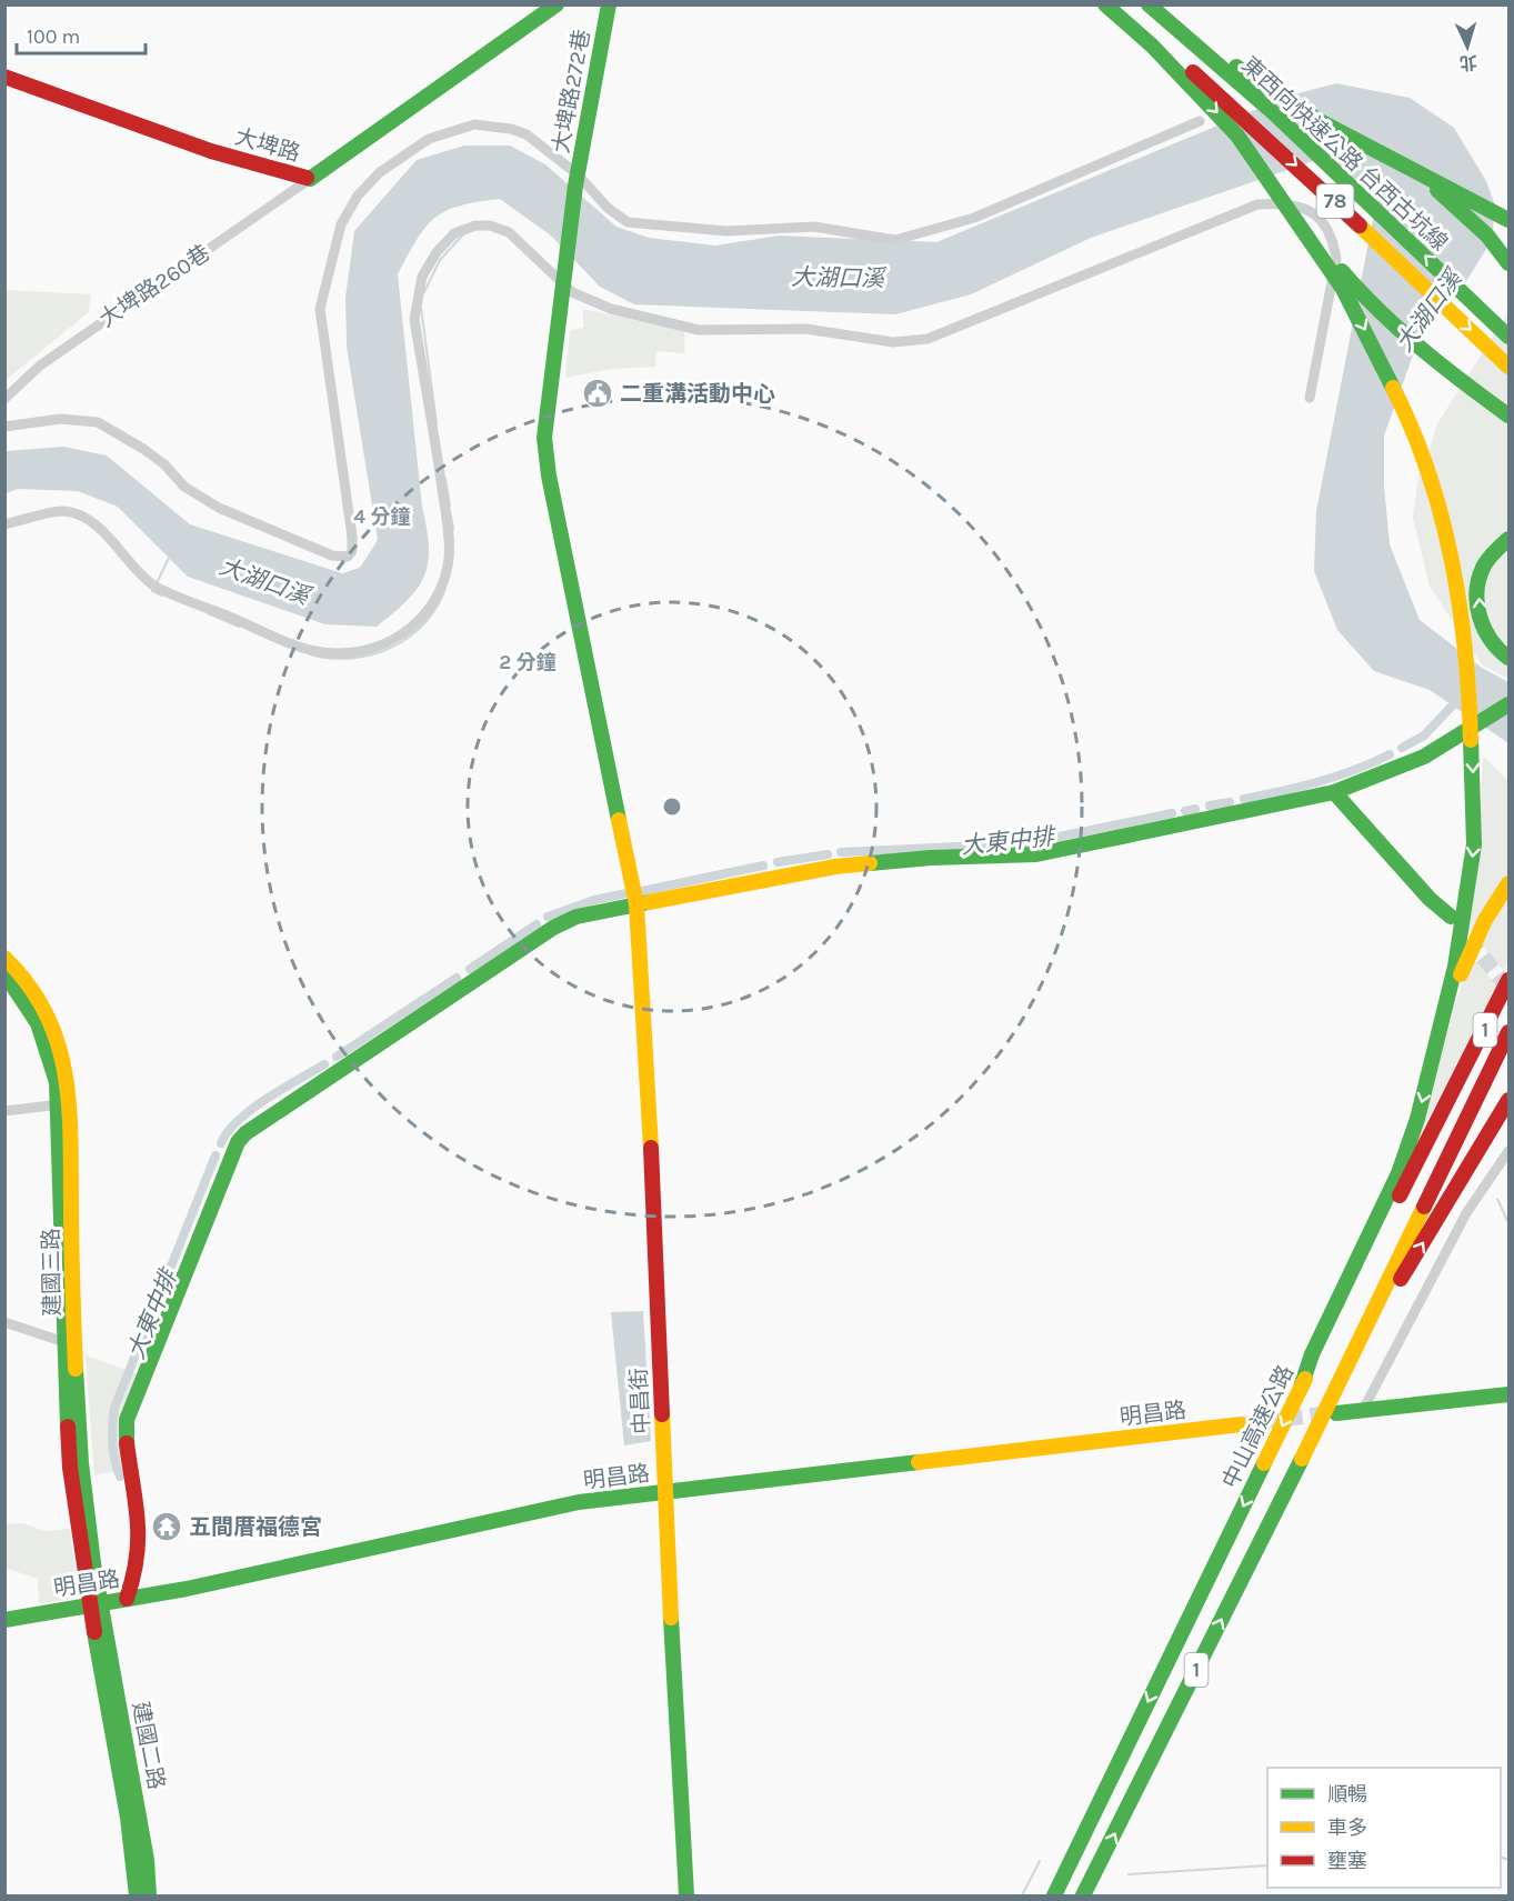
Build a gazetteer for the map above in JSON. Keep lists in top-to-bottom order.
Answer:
{
  "streets": {
    "main road": [
      "大埤路272巷",
      "大埤路",
      "東西向快速公路 台西古坑線",
      "78",
      "1",
      "建國三路",
      "中昌街",
      "明昌路",
      "中山高速公路",
      "建國二路"
    ],
    "street": ["大埤路260巷"]
  },
  "crossings": [
    ["大埤路272巷", "中昌街"],
    ["大埤路", "大埤路260巷"],
    ["建國三路", "明昌路"],
    ["建國三路", "建國二路"],
    ["中昌街", "明昌路"],
    ["明昌路", "建國二路"]
  ],
  "water": ["大湖口溪", "大東中排"],
  "places": {
    "public building": ["二重溝活動中心"],
    "temple": ["五間厝福德宮"]
  },
  "legend": ["順暢", "車多", "壅塞"],
  "scale_bar": "100 m",
  "north": "bottom",
  "rings": ["4 分鐘", "2 分鐘"]
}
